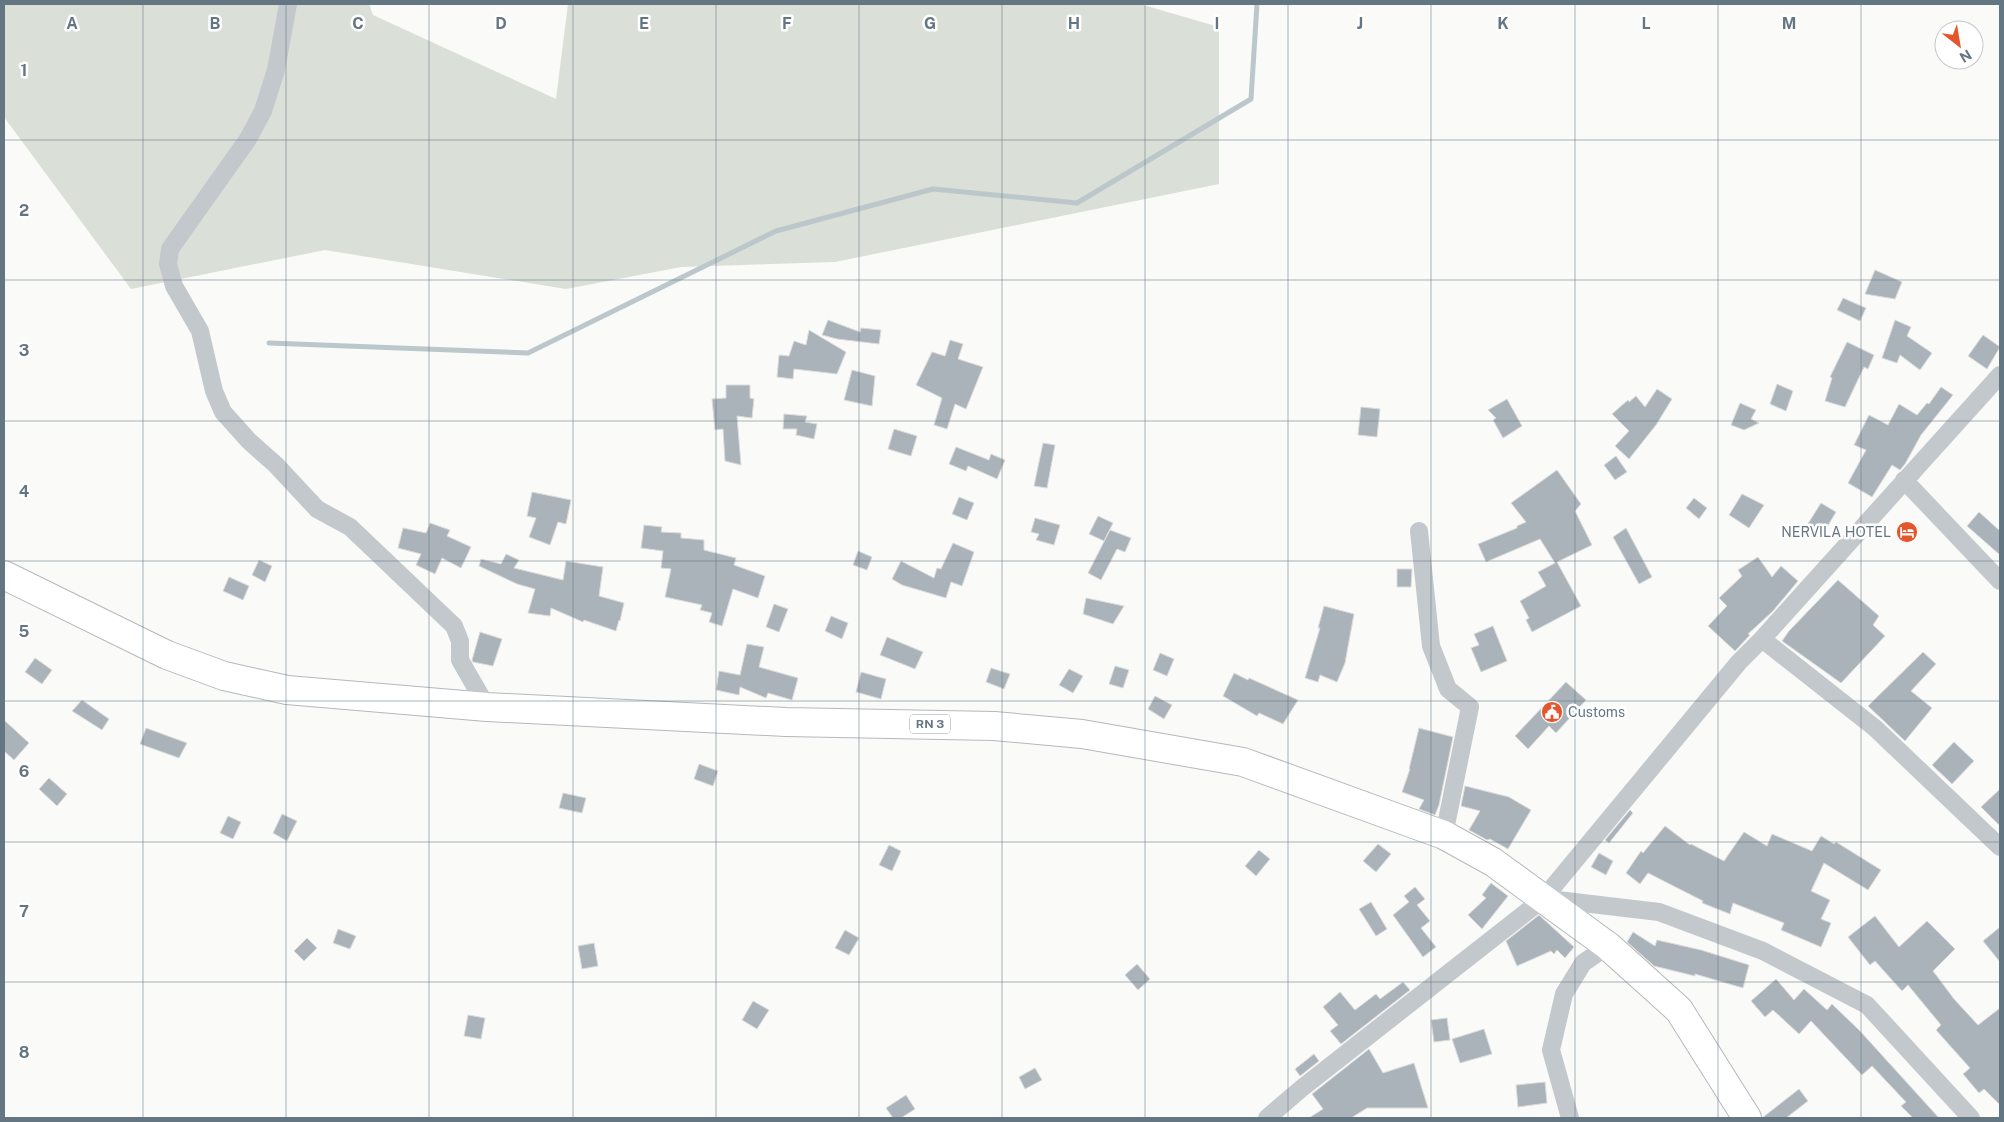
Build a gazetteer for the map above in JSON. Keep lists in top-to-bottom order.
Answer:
{
  "streets": {
    "highway": ["RN 3"]
  },
  "places": {
    "hotel": ["NERVILA HOTEL"],
    "public building": ["Customs"]
  },
  "north": "bottom right",
  "grid": {
    "columns": [
      "A",
      "B",
      "C",
      "D",
      "E",
      "F",
      "G",
      "H",
      "I",
      "J",
      "K",
      "L",
      "M"
    ],
    "rows": [
      "1",
      "2",
      "3",
      "4",
      "5",
      "6",
      "7",
      "8"
    ]
  }
}
